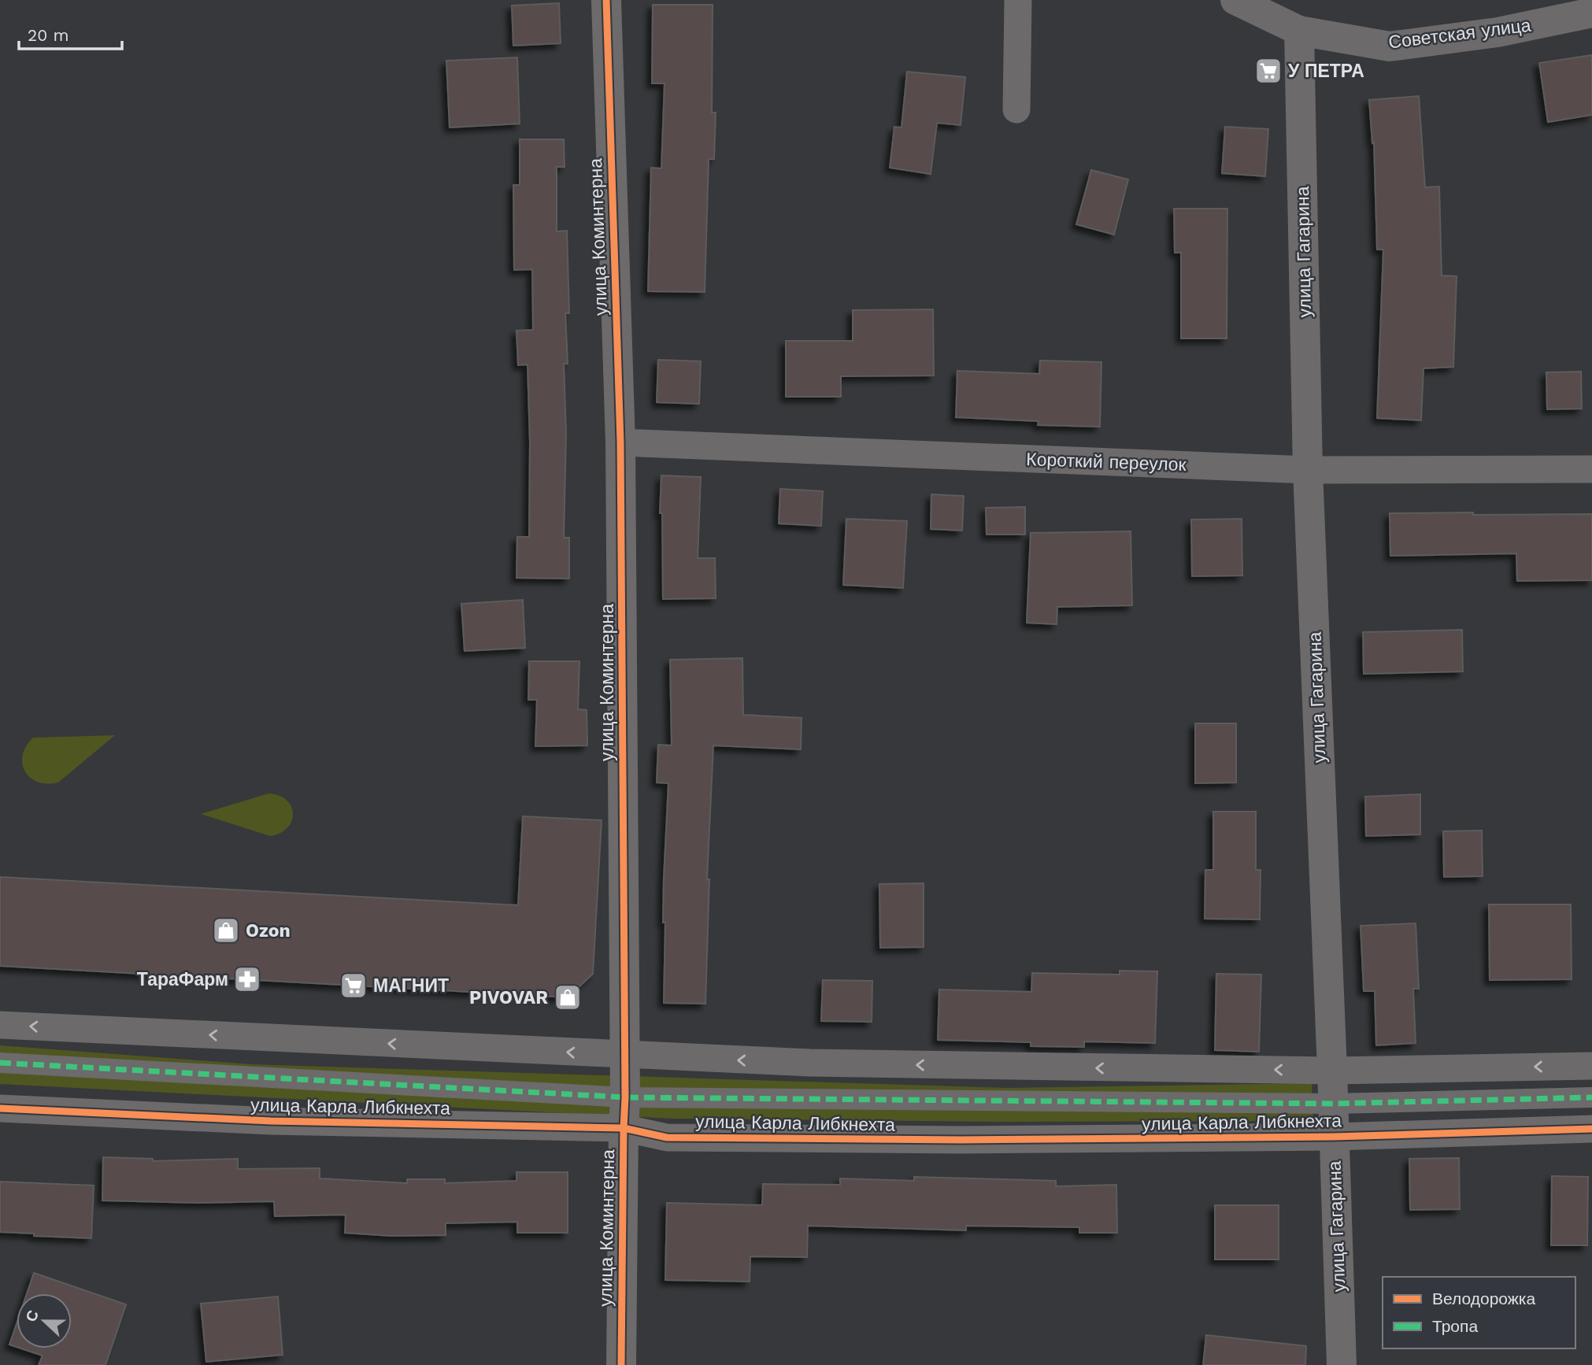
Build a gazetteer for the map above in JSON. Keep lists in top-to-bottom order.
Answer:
{
  "streets": {
    "street": [
      "Советская улица",
      "улица Коминтерна",
      "улица Гагарина",
      "Короткий переулок",
      "улица Карла Либкнехта"
    ]
  },
  "crossings": [
    ["Советская улица", "улица Гагарина"],
    ["улица Коминтерна", "Короткий переулок"],
    ["улица Коминтерна", "улица Карла Либкнехта"],
    ["улица Гагарина", "Короткий переулок"],
    ["улица Гагарина", "улица Карла Либкнехта"]
  ],
  "places": {
    "supermarket": ["У ПЕТРА", "МАГНИТ"],
    "shop": ["Ozon", "PIVOVAR"],
    "pharmacy": ["ТараФарм"]
  },
  "legend": ["Велодорожка", "Тропа"],
  "scale_bar": "20 m",
  "north": "left"
}
